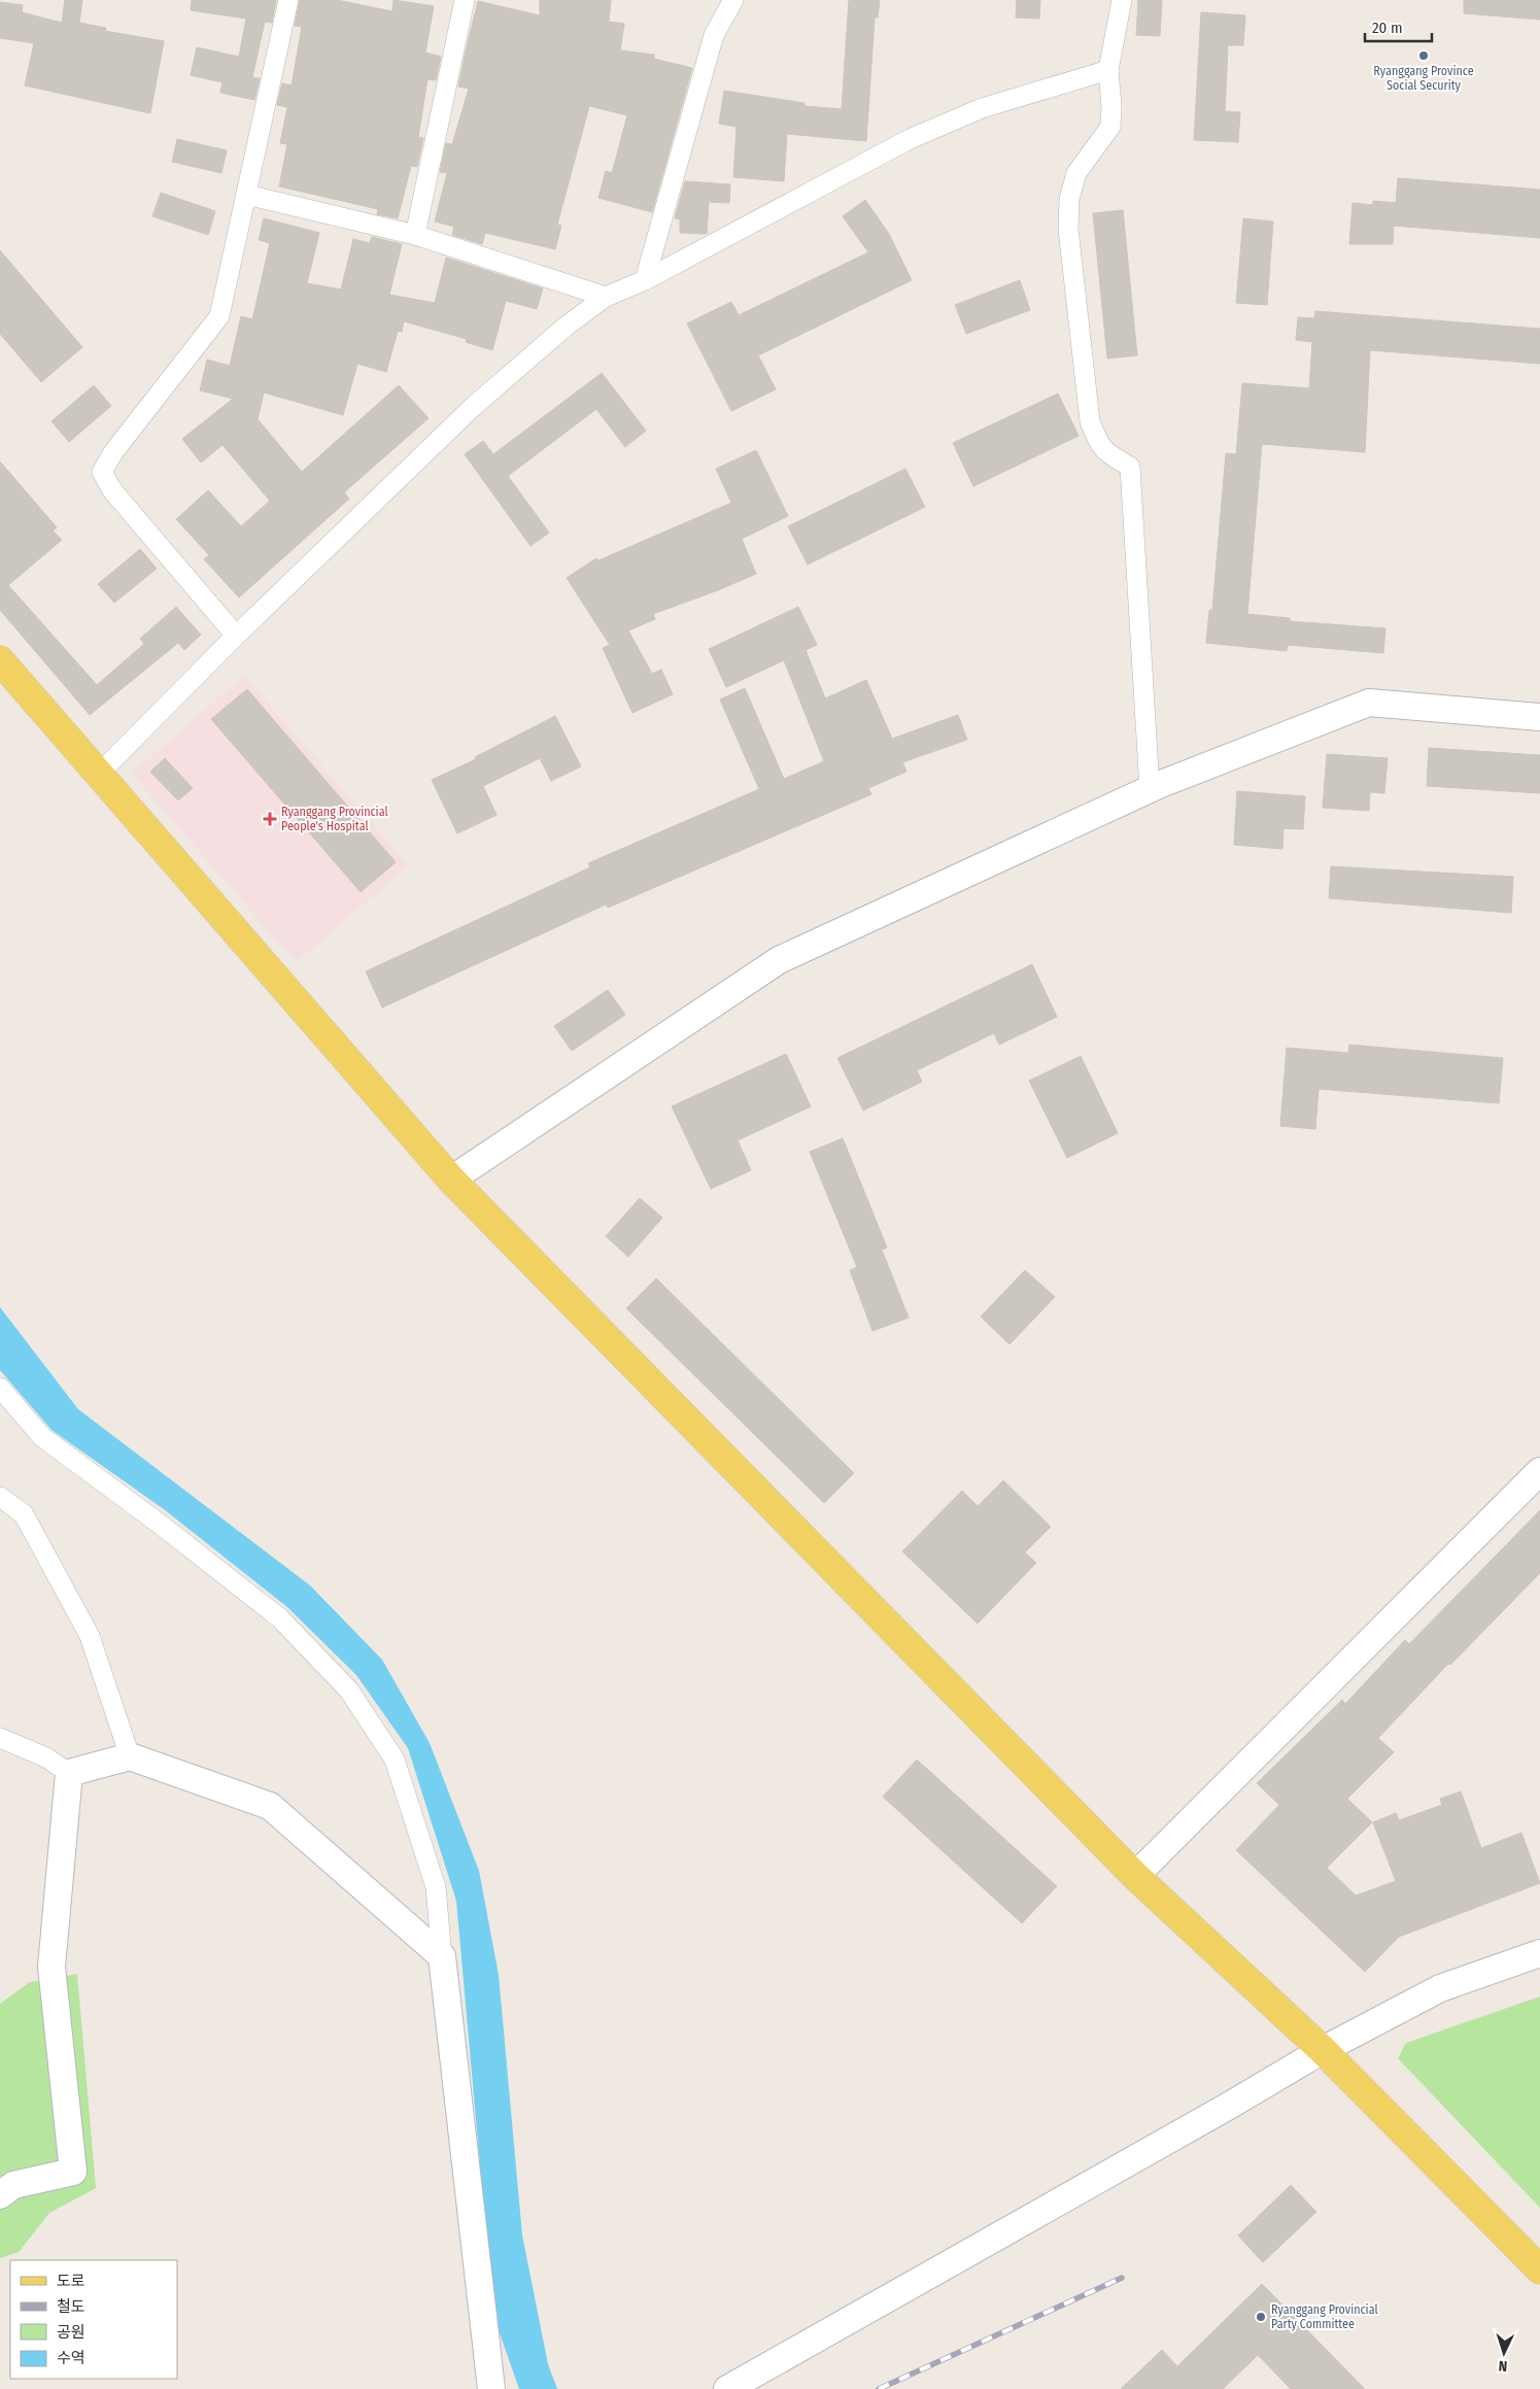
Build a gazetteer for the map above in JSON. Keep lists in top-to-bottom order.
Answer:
{
  "places": {
    "other": ["Ryanggang Province Social Security", "Ryanggang Provincial Party Committee"],
    "health": ["Ryanggang Provincial People's Hospital"]
  },
  "legend": [
    "도로",
    "철도",
    "공원",
    "수역"
  ],
  "scale_bar": "20 m",
  "north": "bottom"
}
